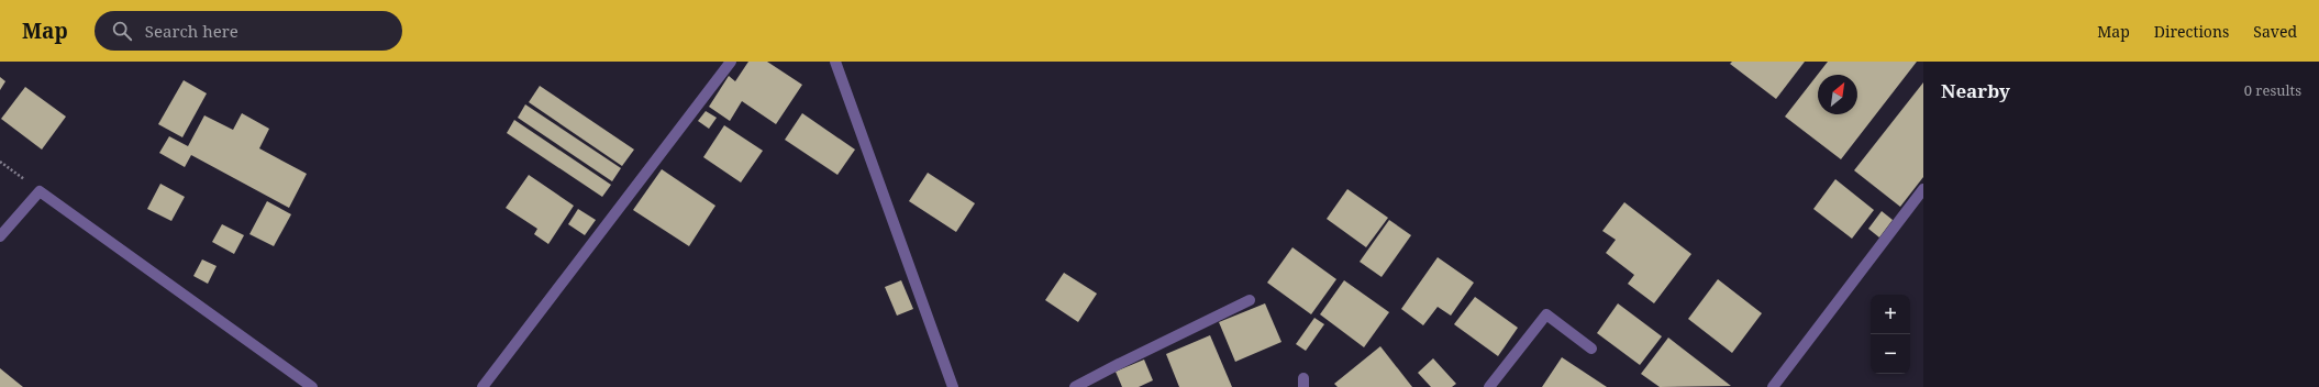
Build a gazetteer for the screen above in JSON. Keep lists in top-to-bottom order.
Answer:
{
  "north": "top right",
  "page": {
    "header": "Map",
    "search": "Search here",
    "nav": ["Map", "Directions", "Saved"],
    "heading": ["Nearby", "0 results"],
    "map_buttons": ["+", "−"]
  }
}
